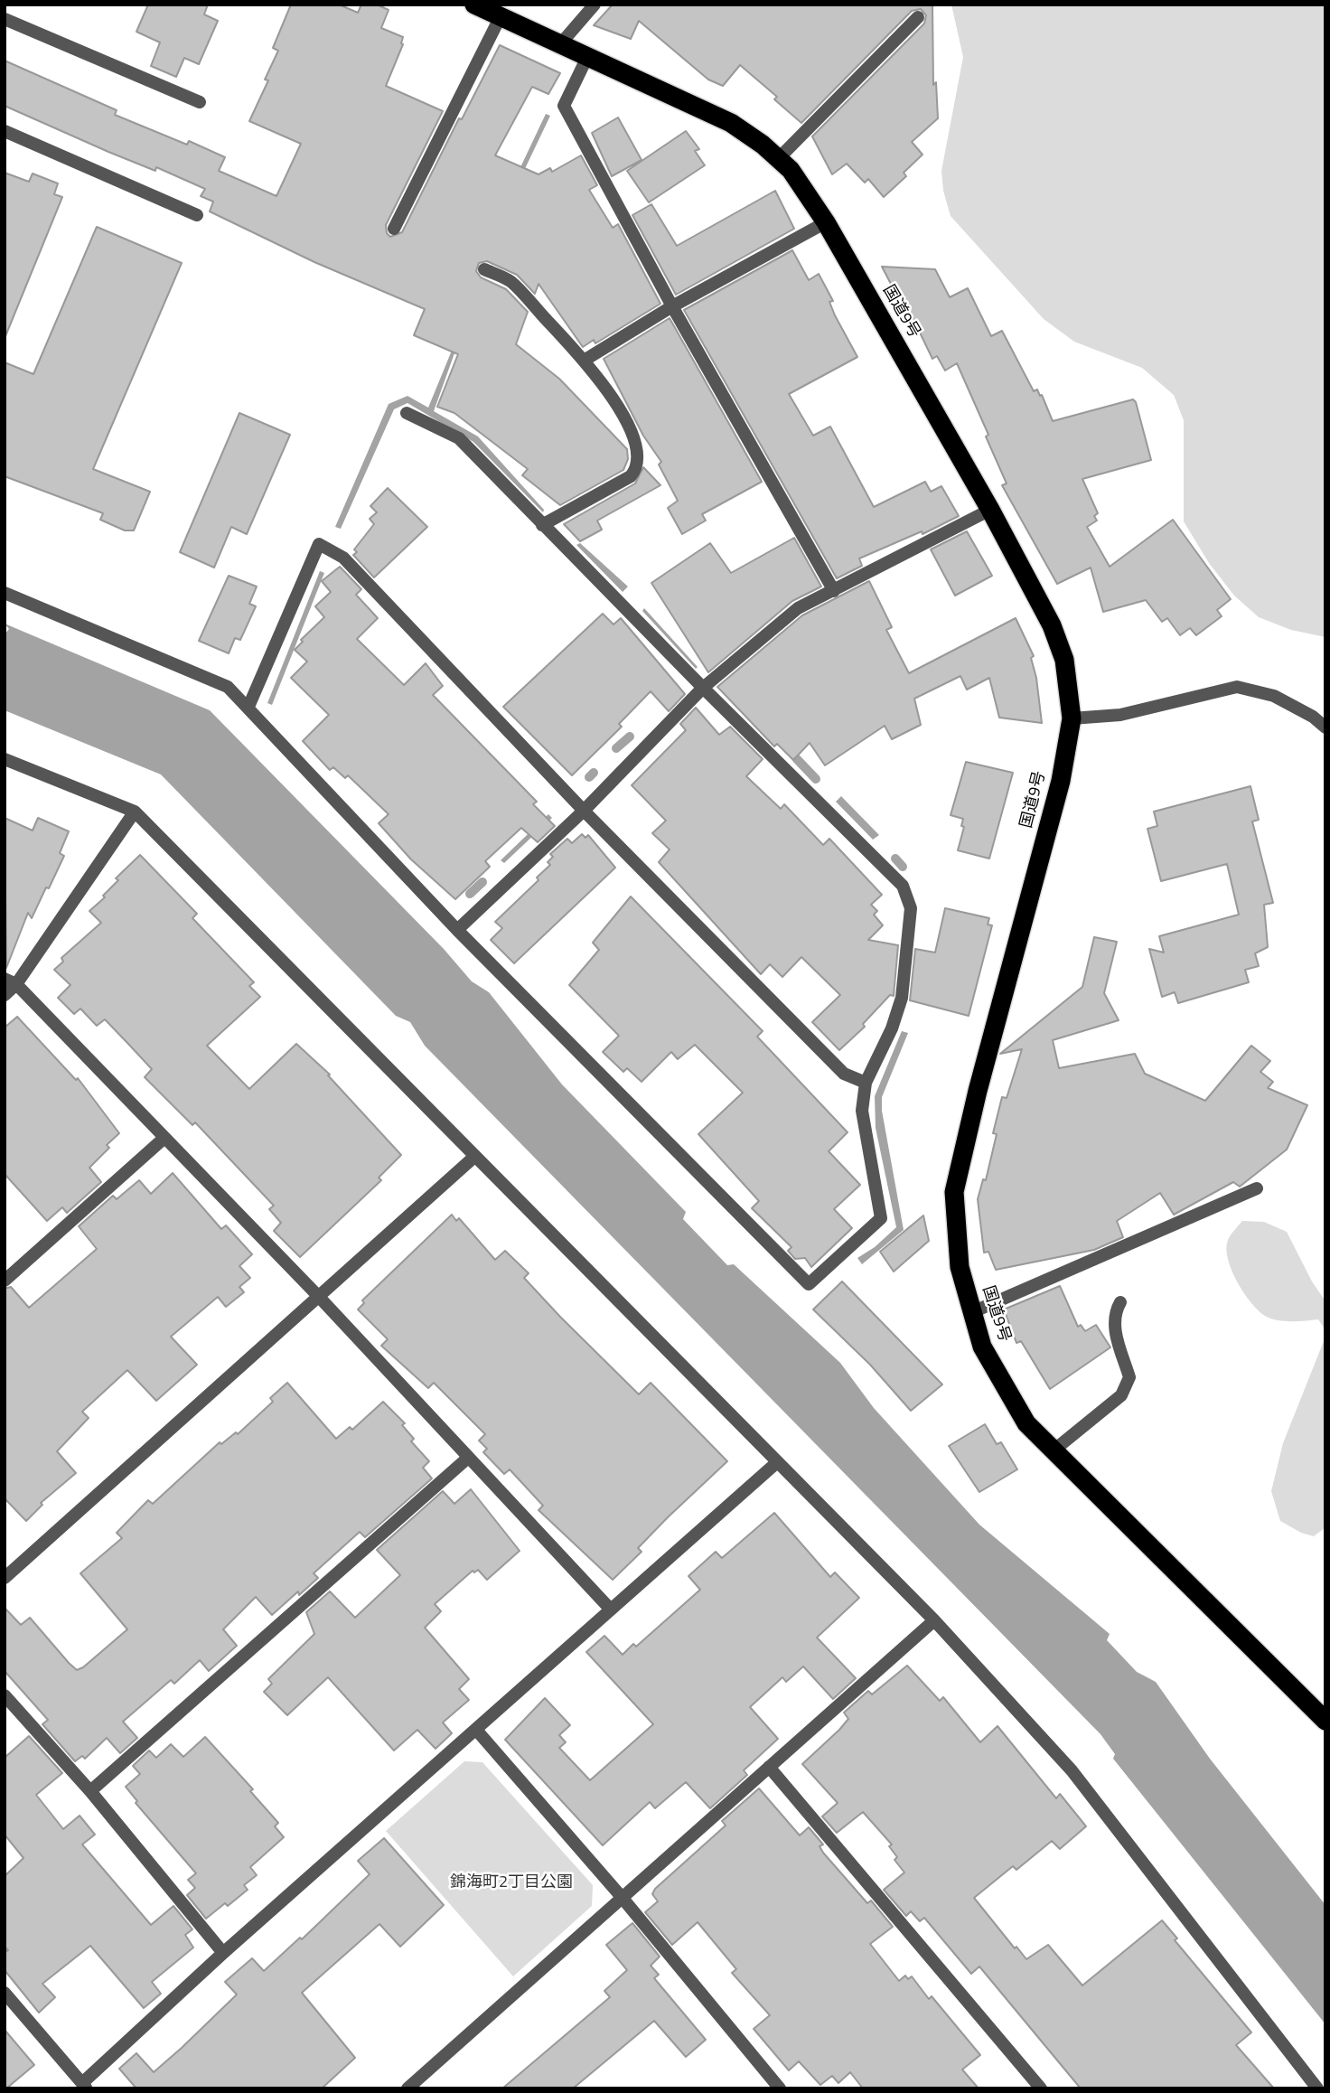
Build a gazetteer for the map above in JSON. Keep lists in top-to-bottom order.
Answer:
{
  "streets": {
    "highway": ["国道9号"]
  },
  "parks": ["錦海町2丁目公園"]
}
